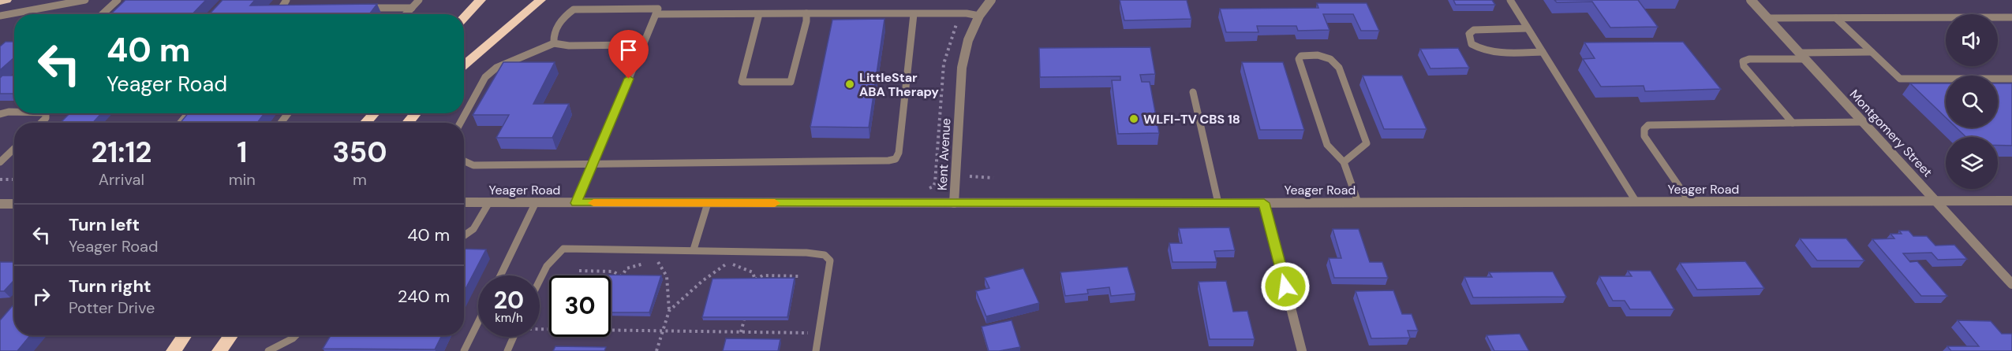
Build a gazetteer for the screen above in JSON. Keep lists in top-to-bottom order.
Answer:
{
  "streets": {
    "street": ["Montgomery Street", "Kent Avenue", "Yeager Road"]
  },
  "crossings": [
    ["Montgomery Street", "Yeager Road"],
    ["Kent Avenue", "Yeager Road"]
  ],
  "places": ["LittleStar ABA Therapy", "WLFI-TV CBS 18"],
  "page": {
    "turn": ["40 m", "Yeager Road"],
    "eta": [
      "21:12",
      "Arrival",
      "1",
      "min",
      "350",
      "m"
    ],
    "list": [
      {
        "name": "Turn left",
        "note": "Yeager Road",
        "value": "40 m"
      },
      {
        "name": "Turn right",
        "note": "Potter Drive",
        "value": "240 m"
      }
    ],
    "speed": "20 km/h",
    "limit": "30"
  }
}
